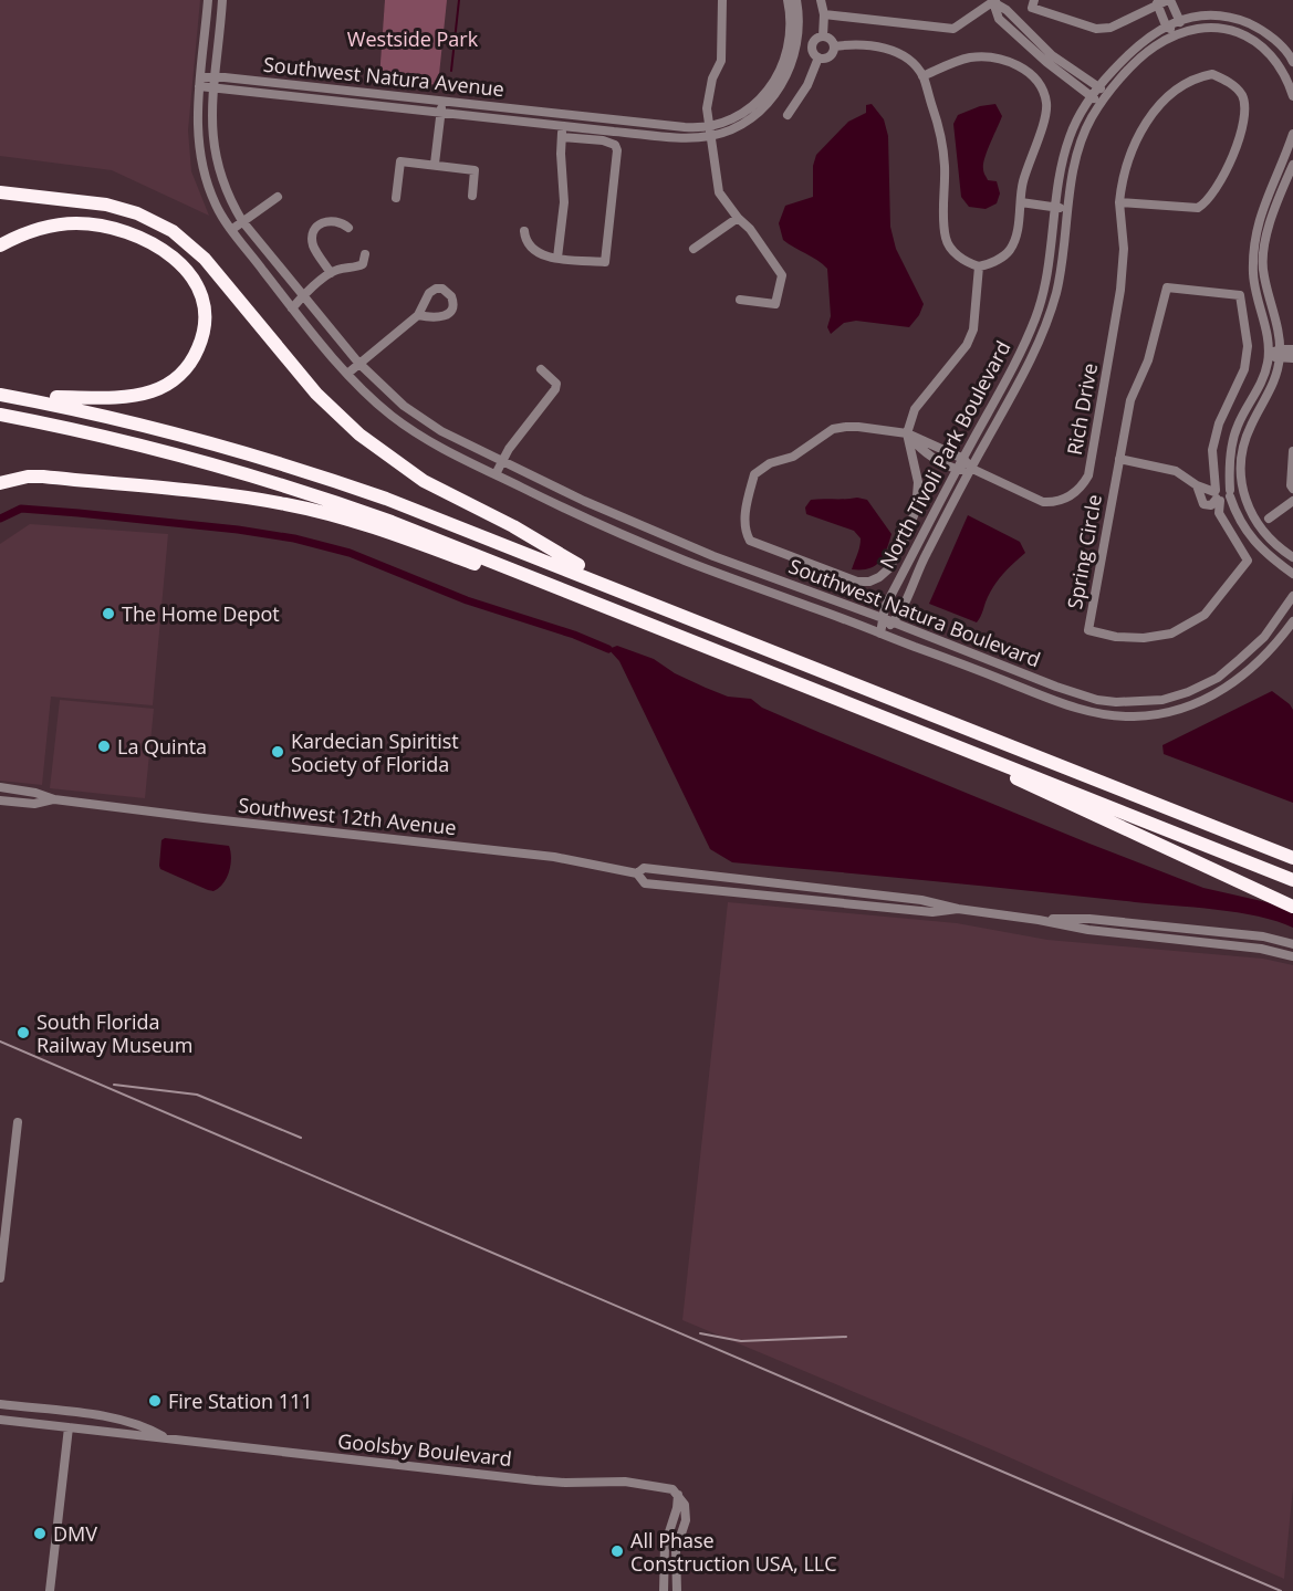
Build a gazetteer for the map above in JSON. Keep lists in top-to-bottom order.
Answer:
{
  "streets": {
    "street": [
      "Southwest Natura Avenue",
      "Rich Drive",
      "North Tivoli Park Boulevard",
      "Spring Circle",
      "Southwest Natura Boulevard",
      "Southwest 12th Avenue",
      "Goolsby Boulevard"
    ]
  },
  "crossings": [
    ["Southwest Natura Avenue", "Southwest Natura Boulevard"],
    ["Rich Drive", "North Tivoli Park Boulevard"],
    ["North Tivoli Park Boulevard", "Southwest Natura Boulevard"]
  ],
  "parks": ["Westside Park"],
  "places": [
    "The Home Depot",
    "La Quinta",
    "Kardecian Spiritist Society of Florida",
    "South Florida Railway Museum",
    "Fire Station 111",
    "DMV",
    "All Phase Construction USA, LLC"
  ]
}
